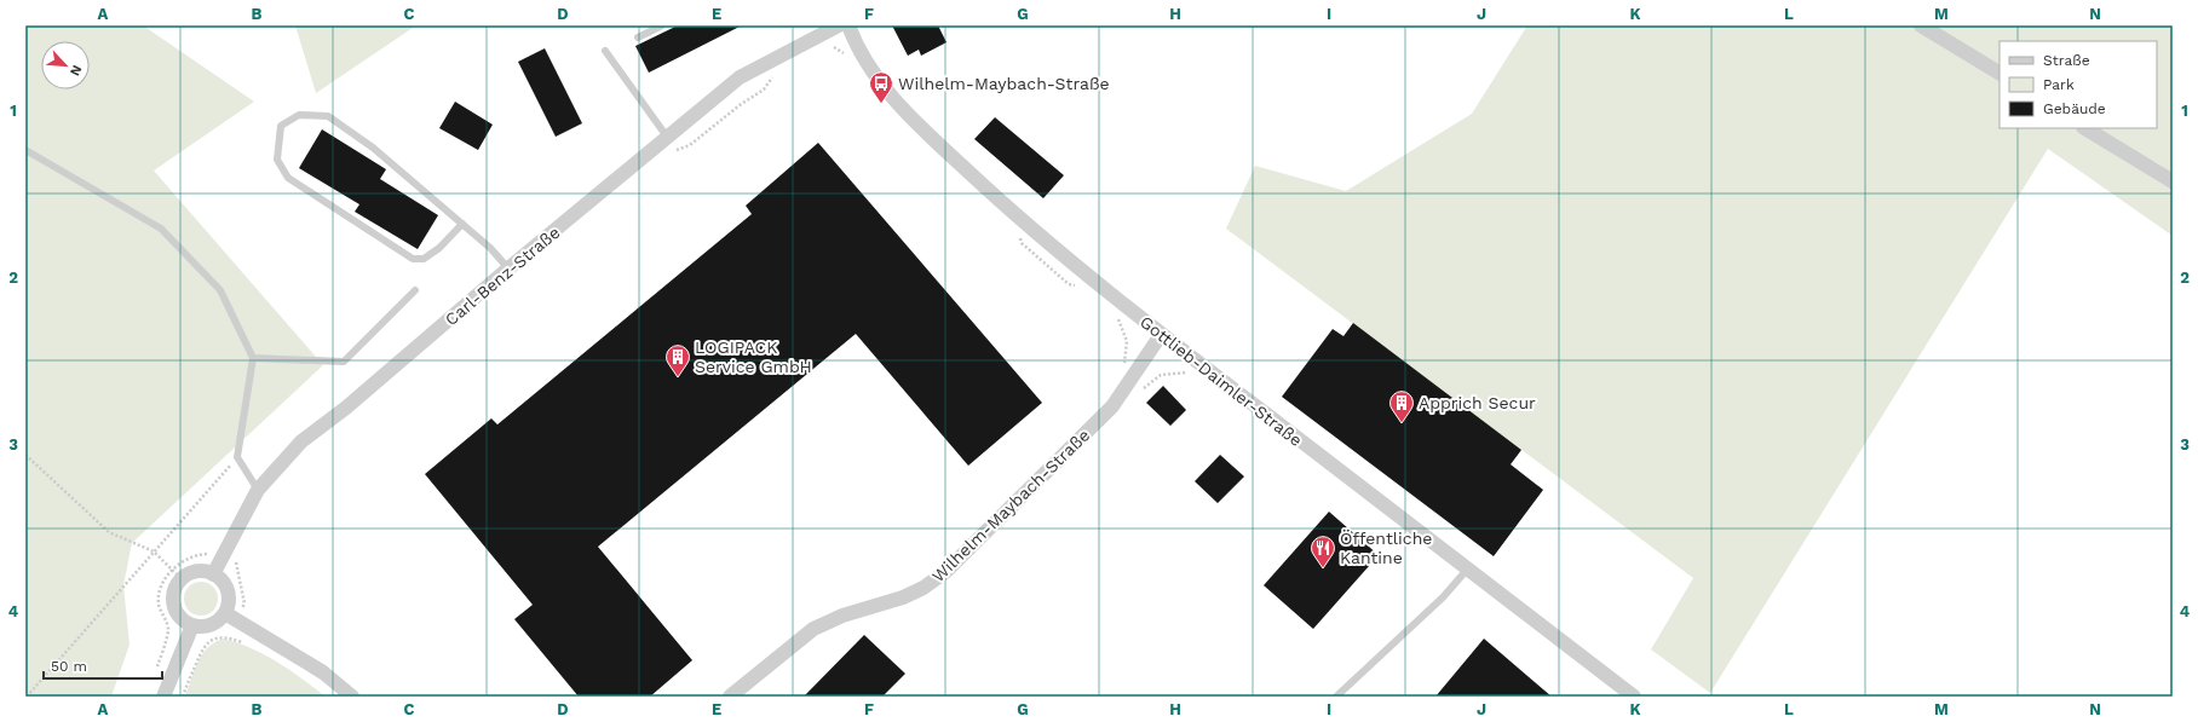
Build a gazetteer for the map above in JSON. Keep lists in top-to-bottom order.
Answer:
{
  "streets": {
    "street": ["Carl-Benz-Straße", "Gottlieb-Daimler-Straße", "Wilhelm-Maybach-Straße"]
  },
  "crossings": [
    ["Gottlieb-Daimler-Straße", "Wilhelm-Maybach-Straße"]
  ],
  "places": {
    "bus stop": ["Wilhelm-Maybach-Straße"],
    "building": ["LOGIPACK Service GmbH", "Apprich Secur"],
    "restaurant": ["Öffentliche Kantine"]
  },
  "legend": ["Straße", "Park", "Gebäude"],
  "scale_bar": "50 m",
  "north": "bottom right",
  "grid": {
    "columns": [
      "A",
      "B",
      "C",
      "D",
      "E",
      "F",
      "G",
      "H",
      "I",
      "J",
      "K",
      "L",
      "M",
      "N"
    ],
    "rows": [
      "1",
      "2",
      "3",
      "4"
    ]
  }
}
